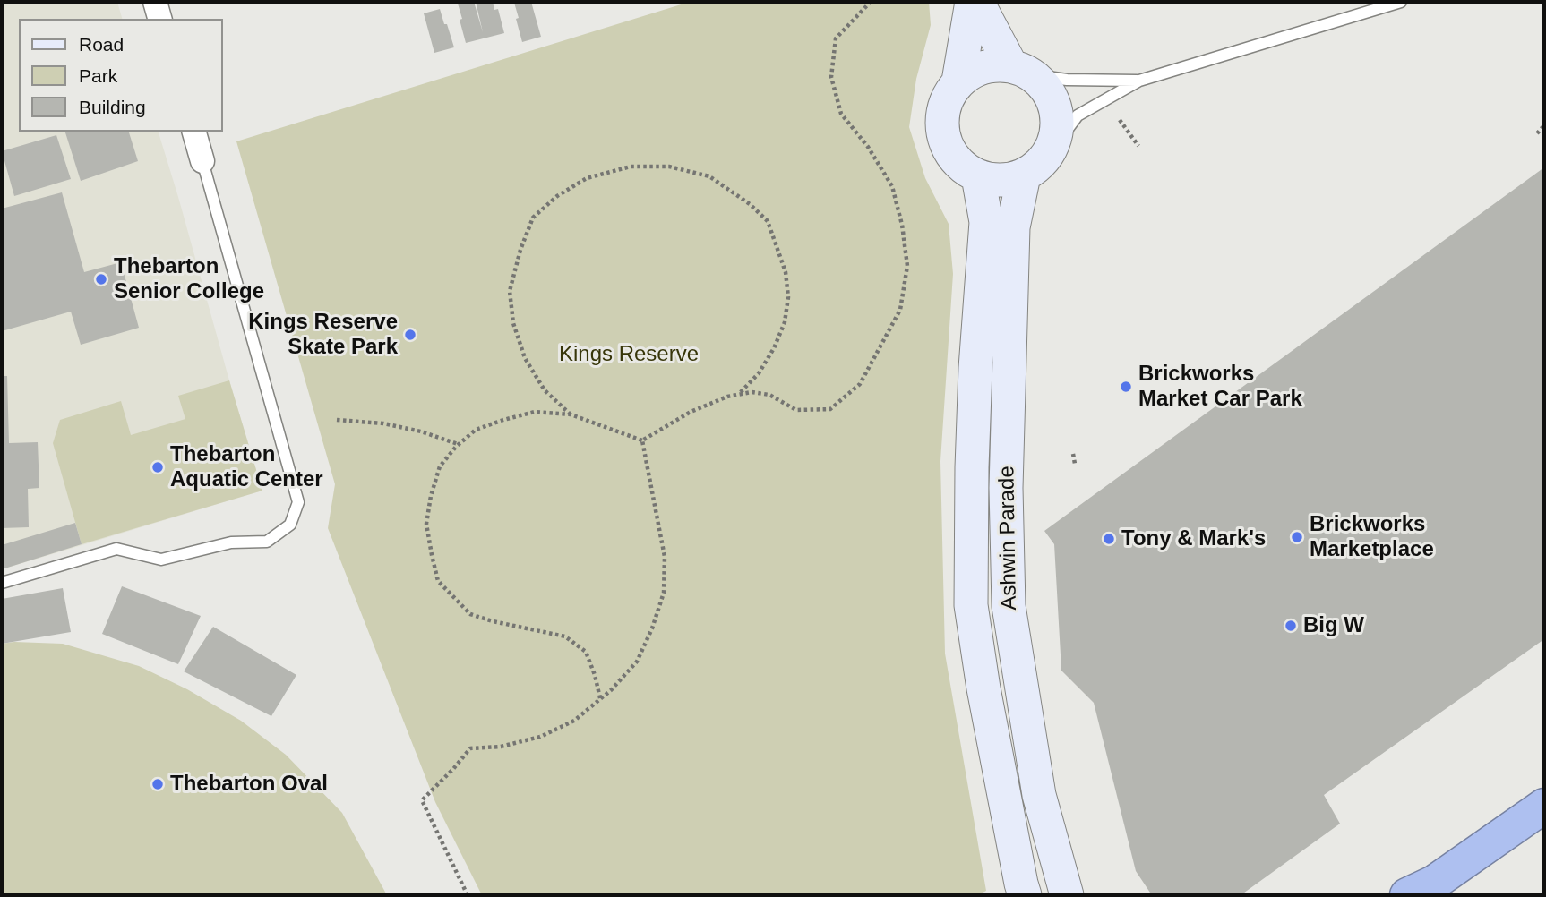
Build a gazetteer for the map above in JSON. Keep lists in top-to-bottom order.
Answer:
{
  "streets": {
    "street": ["Ashwin Parade"]
  },
  "parks": ["Kings Reserve"],
  "places": [
    "Thebarton Senior College",
    "Kings Reserve Skate Park",
    "Brickworks Market Car Park",
    "Thebarton Aquatic Center",
    "Brickworks Marketplace",
    "Tony & Mark's",
    "Big W",
    "Thebarton Oval"
  ],
  "legend": ["Road", "Park", "Building"]
}
